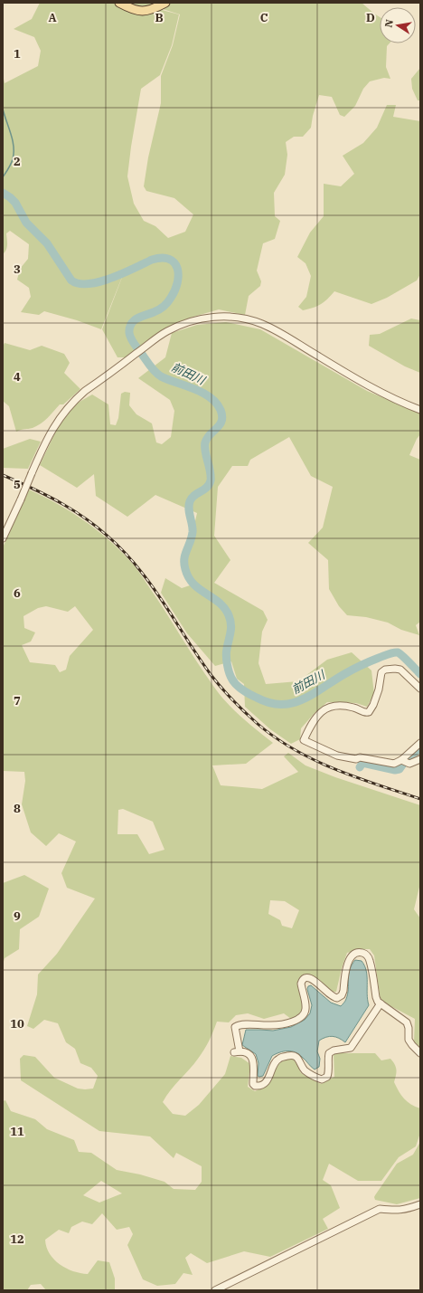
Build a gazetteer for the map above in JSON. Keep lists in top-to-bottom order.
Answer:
{
  "water": ["前田川"],
  "north": "left",
  "grid": {
    "columns": [
      "A",
      "B",
      "C",
      "D"
    ],
    "rows": [
      "1",
      "2",
      "3",
      "4",
      "5",
      "6",
      "7",
      "8",
      "9",
      "10",
      "11",
      "12"
    ]
  }
}
